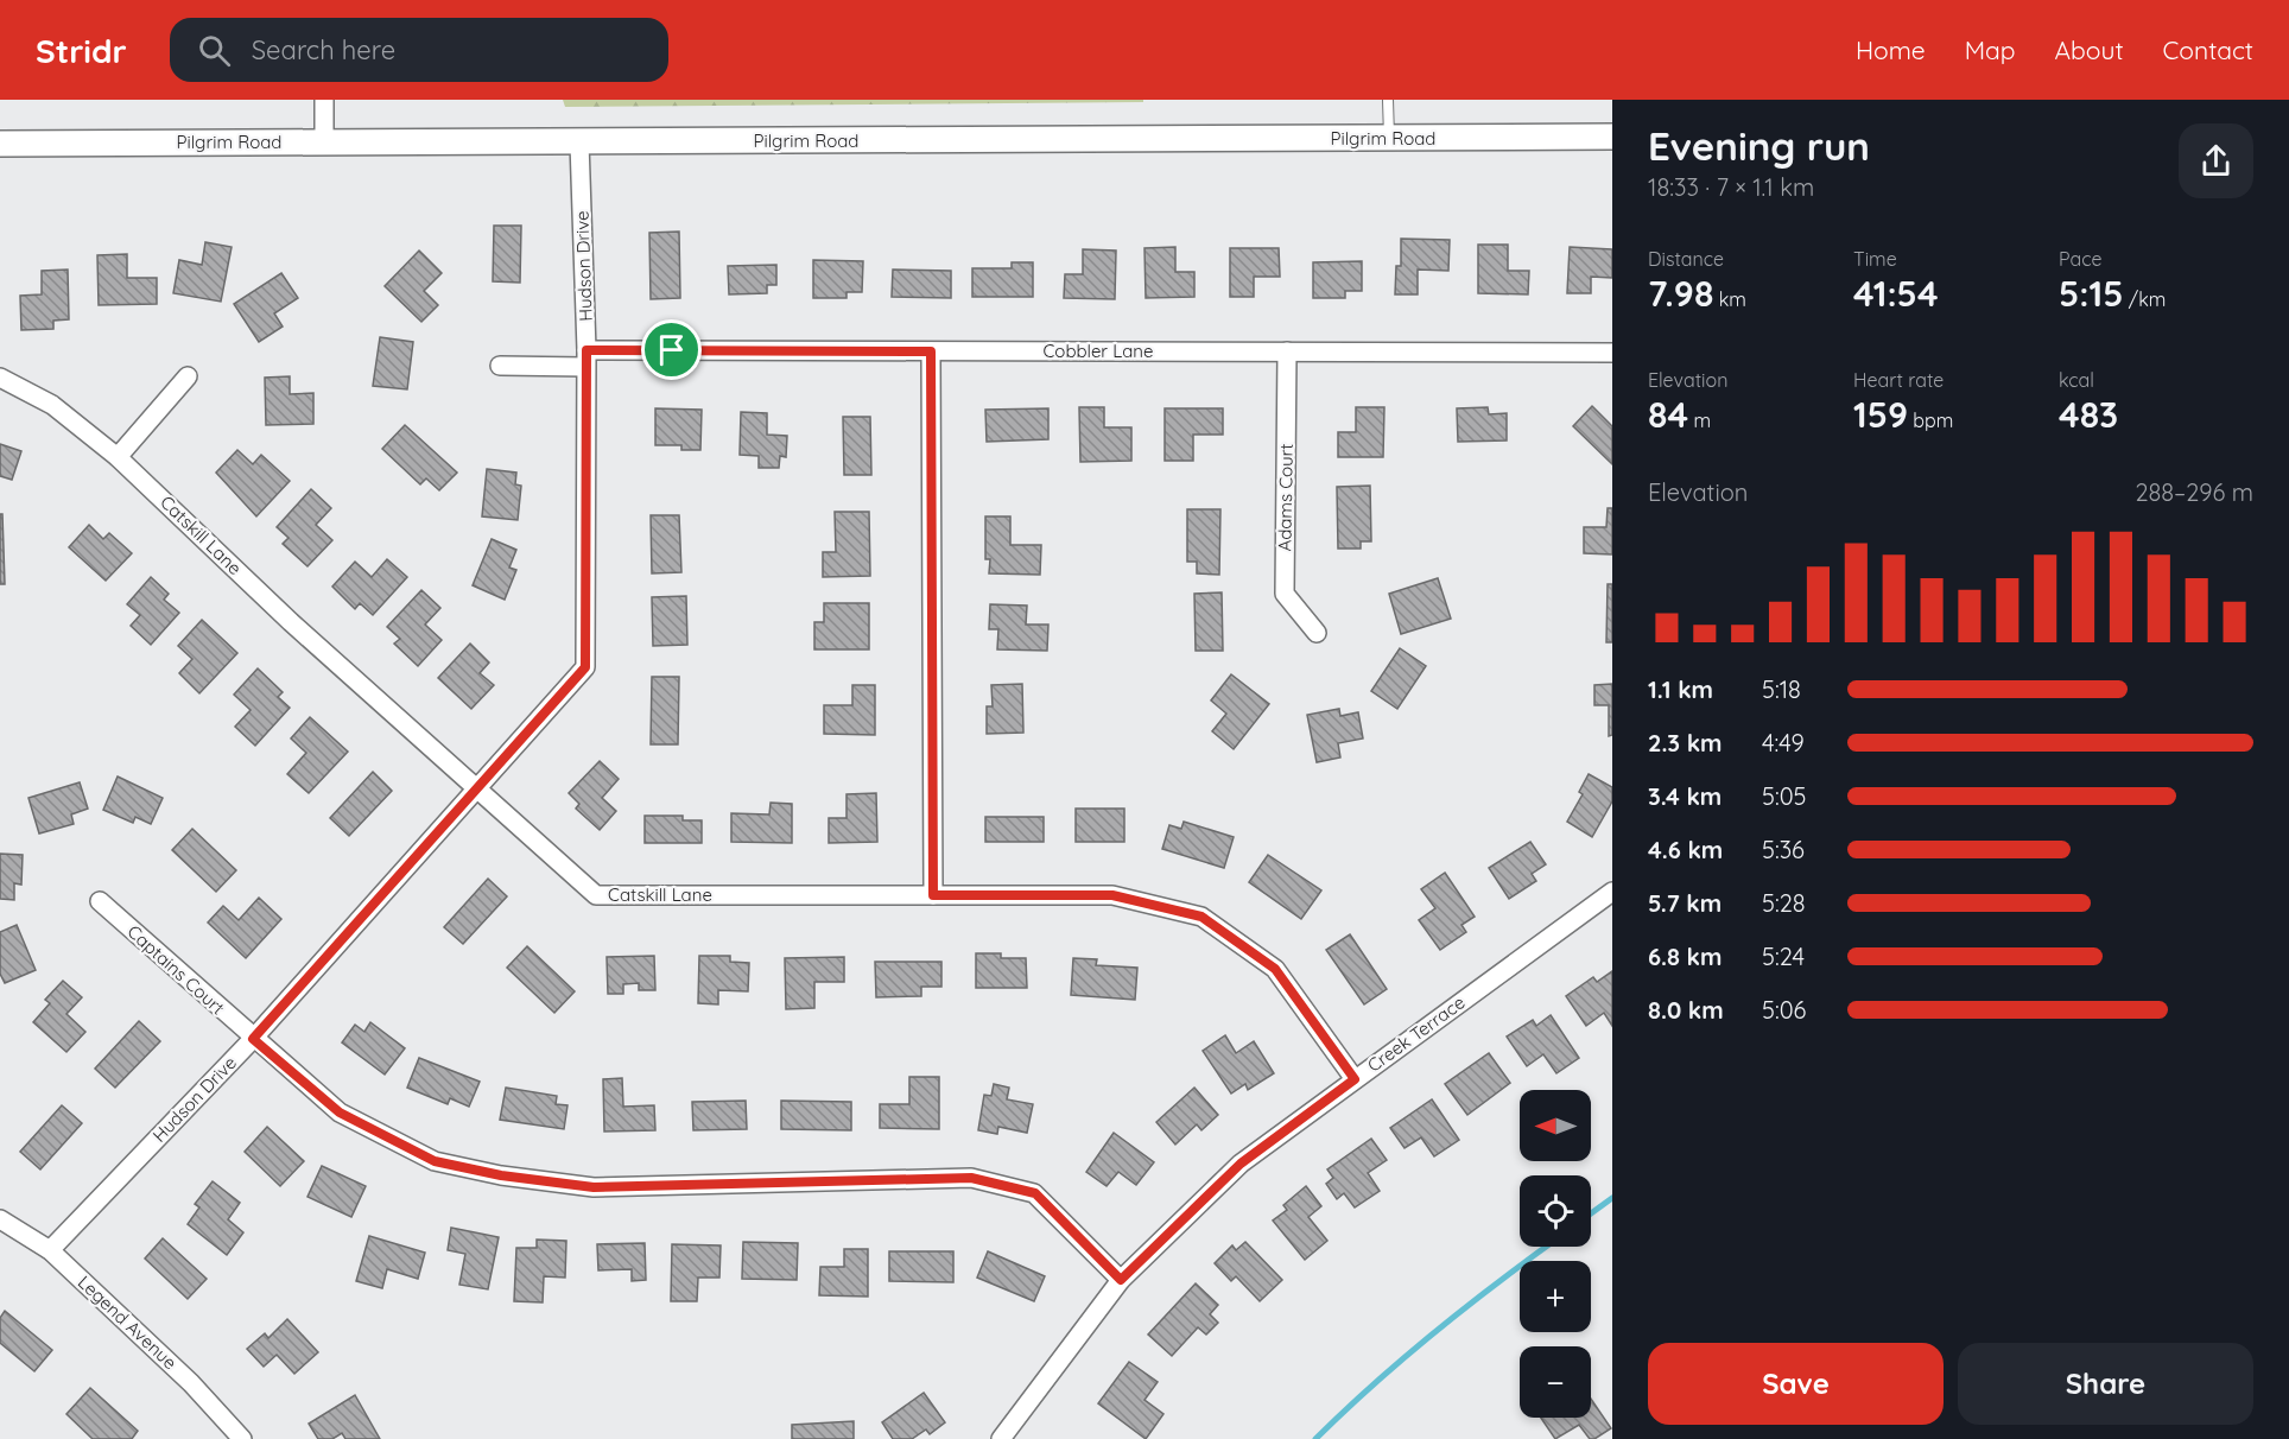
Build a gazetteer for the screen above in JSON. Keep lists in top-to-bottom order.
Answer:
{
  "streets": {
    "street": [
      "Pilgrim Road",
      "Hudson Drive",
      "Cobbler Lane",
      "Adams Court",
      "Catskill Lane",
      "Captains Court",
      "Creek Terrace",
      "Legend Avenue"
    ]
  },
  "crossings": [
    ["Pilgrim Road", "Hudson Drive"],
    ["Hudson Drive", "Cobbler Lane"],
    ["Hudson Drive", "Catskill Lane"],
    ["Hudson Drive", "Captains Court"],
    ["Hudson Drive", "Legend Avenue"],
    ["Cobbler Lane", "Adams Court"],
    ["Catskill Lane", "Creek Terrace"],
    ["Captains Court", "Creek Terrace"]
  ],
  "north": "left",
  "page": {
    "header": "Stridr",
    "search": "Search here",
    "nav": [
      "Home",
      "Map",
      "About",
      "Contact"
    ],
    "heading": ["Evening run", "18:33 · 7 × 1.1 km"],
    "stats": [
      ["Distance", "7.98 km"],
      ["Time", "41:54"],
      ["Pace", "5:15 /km"],
      ["Elevation", "84 m"],
      ["Heart rate", "159 bpm"],
      ["kcal", "483"]
    ],
    "chart": ["Elevation", "288–296 m"],
    "list": [
      {
        "name": "1.1 km",
        "note": "5:18"
      },
      {
        "name": "2.3 km",
        "note": "4:49"
      },
      {
        "name": "3.4 km",
        "note": "5:05"
      },
      {
        "name": "4.6 km",
        "note": "5:36"
      },
      {
        "name": "5.7 km",
        "note": "5:28"
      },
      {
        "name": "6.8 km",
        "note": "5:24"
      },
      {
        "name": "8.0 km",
        "note": "5:06"
      }
    ],
    "map_buttons": ["+", "−"],
    "buttons": ["Save", "Share"]
  }
}
